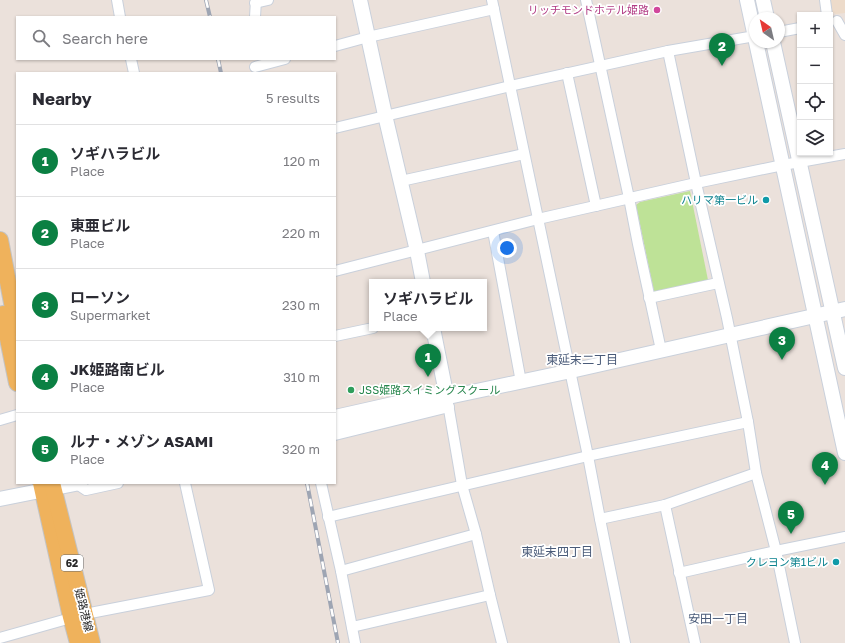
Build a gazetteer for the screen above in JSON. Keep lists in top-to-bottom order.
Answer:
{
  "streets": {
    "main road": ["62", "姫路港線"]
  },
  "districts": ["東延末二丁目", "東延末四丁目", "安田一丁目"],
  "places": [
    "リッチモンドホテル姫路",
    "ハリマ第一ビル",
    "JSS姫路スイミングスクール",
    "クレヨン第1ビル"
  ],
  "north": "top left",
  "page": {
    "map_buttons": ["+", "−"],
    "search": "Search here",
    "pins": [
      "2",
      "3",
      "1",
      "4",
      "5"
    ],
    "heading": ["Nearby", "5 results"],
    "list": [
      {
        "mark": "1",
        "name": "ソギハラビル",
        "note": "Place",
        "value": "120 m"
      },
      {
        "mark": "2",
        "name": "東亜ビル",
        "note": "Place",
        "value": "220 m"
      },
      {
        "mark": "3",
        "name": "ローソン",
        "note": "Supermarket",
        "value": "230 m"
      },
      {
        "mark": "4",
        "name": "JK姫路南ビル",
        "note": "Place",
        "value": "310 m"
      },
      {
        "mark": "5",
        "name": "ルナ・メゾン ASAMI",
        "note": "Place",
        "value": "320 m"
      }
    ],
    "popup": ["ソギハラビル", "Place"]
  }
}
